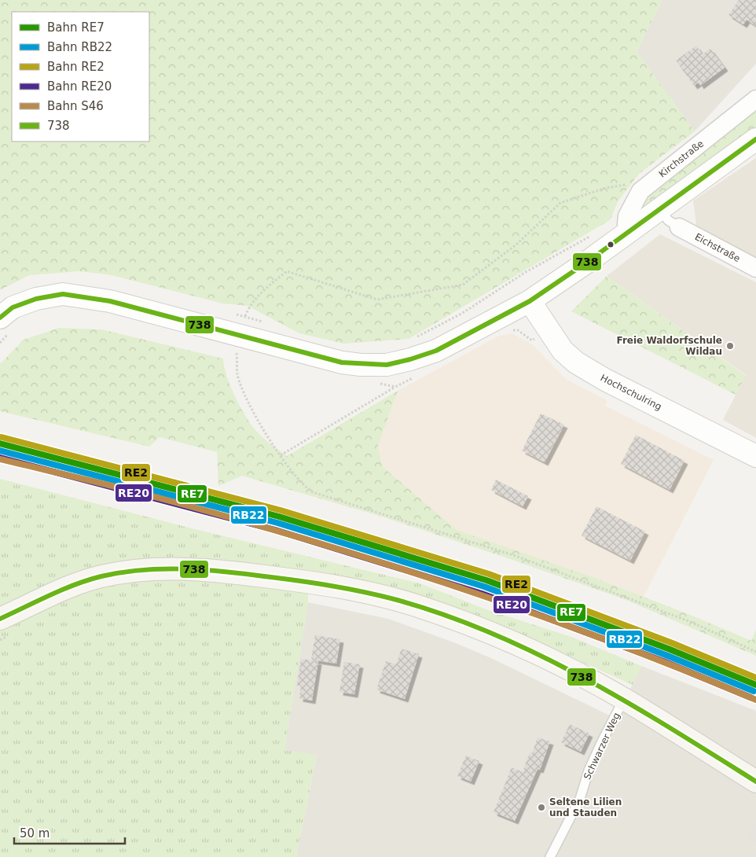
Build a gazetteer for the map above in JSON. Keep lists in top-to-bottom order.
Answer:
{
  "streets": {
    "street": ["Kirchstraße", "Eichstraße", "Hochschulring"],
    "lane": ["Schwarzer Weg"]
  },
  "places": ["Freie Waldorfschule Wildau", "Seltene Lilien und Stauden"],
  "lines": [
    "transit line 738",
    "rail line RE2",
    "rail line RE7",
    "rail line RB22",
    "rail line RE20",
    "rail line S46"
  ],
  "legend": [
    "Bahn RE7",
    "Bahn RB22",
    "Bahn RE2",
    "Bahn RE20",
    "Bahn S46",
    "738"
  ],
  "scale_bar": "50 m"
}
